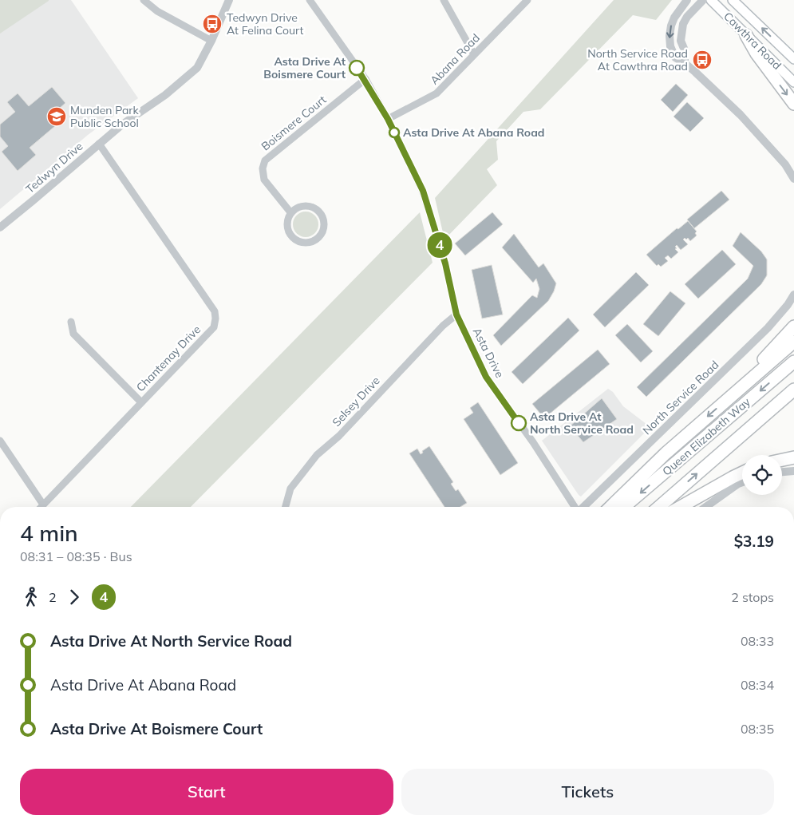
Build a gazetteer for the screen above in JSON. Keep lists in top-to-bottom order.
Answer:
{
  "streets": {
    "highway": ["Queen Elizabeth Way"],
    "main road": ["Cawthra Road"],
    "street": [
      "Abana Road",
      "Boismere Court",
      "Tedwyn Drive",
      "Asta Drive",
      "Chantenay Drive",
      "North Service Road",
      "Selsey Drive"
    ]
  },
  "crossings": [
    ["Abana Road", "Asta Drive"],
    ["Boismere Court", "Asta Drive"],
    ["Tedwyn Drive", "Chantenay Drive"],
    ["Asta Drive", "Selsey Drive"]
  ],
  "places": {
    "bus stop": ["Tedwyn Drive At Felina Court", "North Service Road At Cawthra Road"],
    "other": ["Asta Drive At Boismere Court", "Asta Drive At Abana Road", "Asta Drive At North Service Road"],
    "school or university": ["Munden Park Public School"]
  },
  "lines": ["bus line 4"],
  "page": {
    "on_map": "4",
    "heading": ["4 min", "08:31 – 08:35 · Bus", "$3.19"],
    "legs": ["2", "4", "2 stops"],
    "list": [
      {
        "name": "Asta Drive At North Service Road",
        "value": "08:33"
      },
      {
        "name": "Asta Drive At Abana Road",
        "value": "08:34"
      },
      {
        "name": "Asta Drive At Boismere Court",
        "value": "08:35"
      }
    ],
    "buttons": ["Start", "Tickets"]
  }
}
